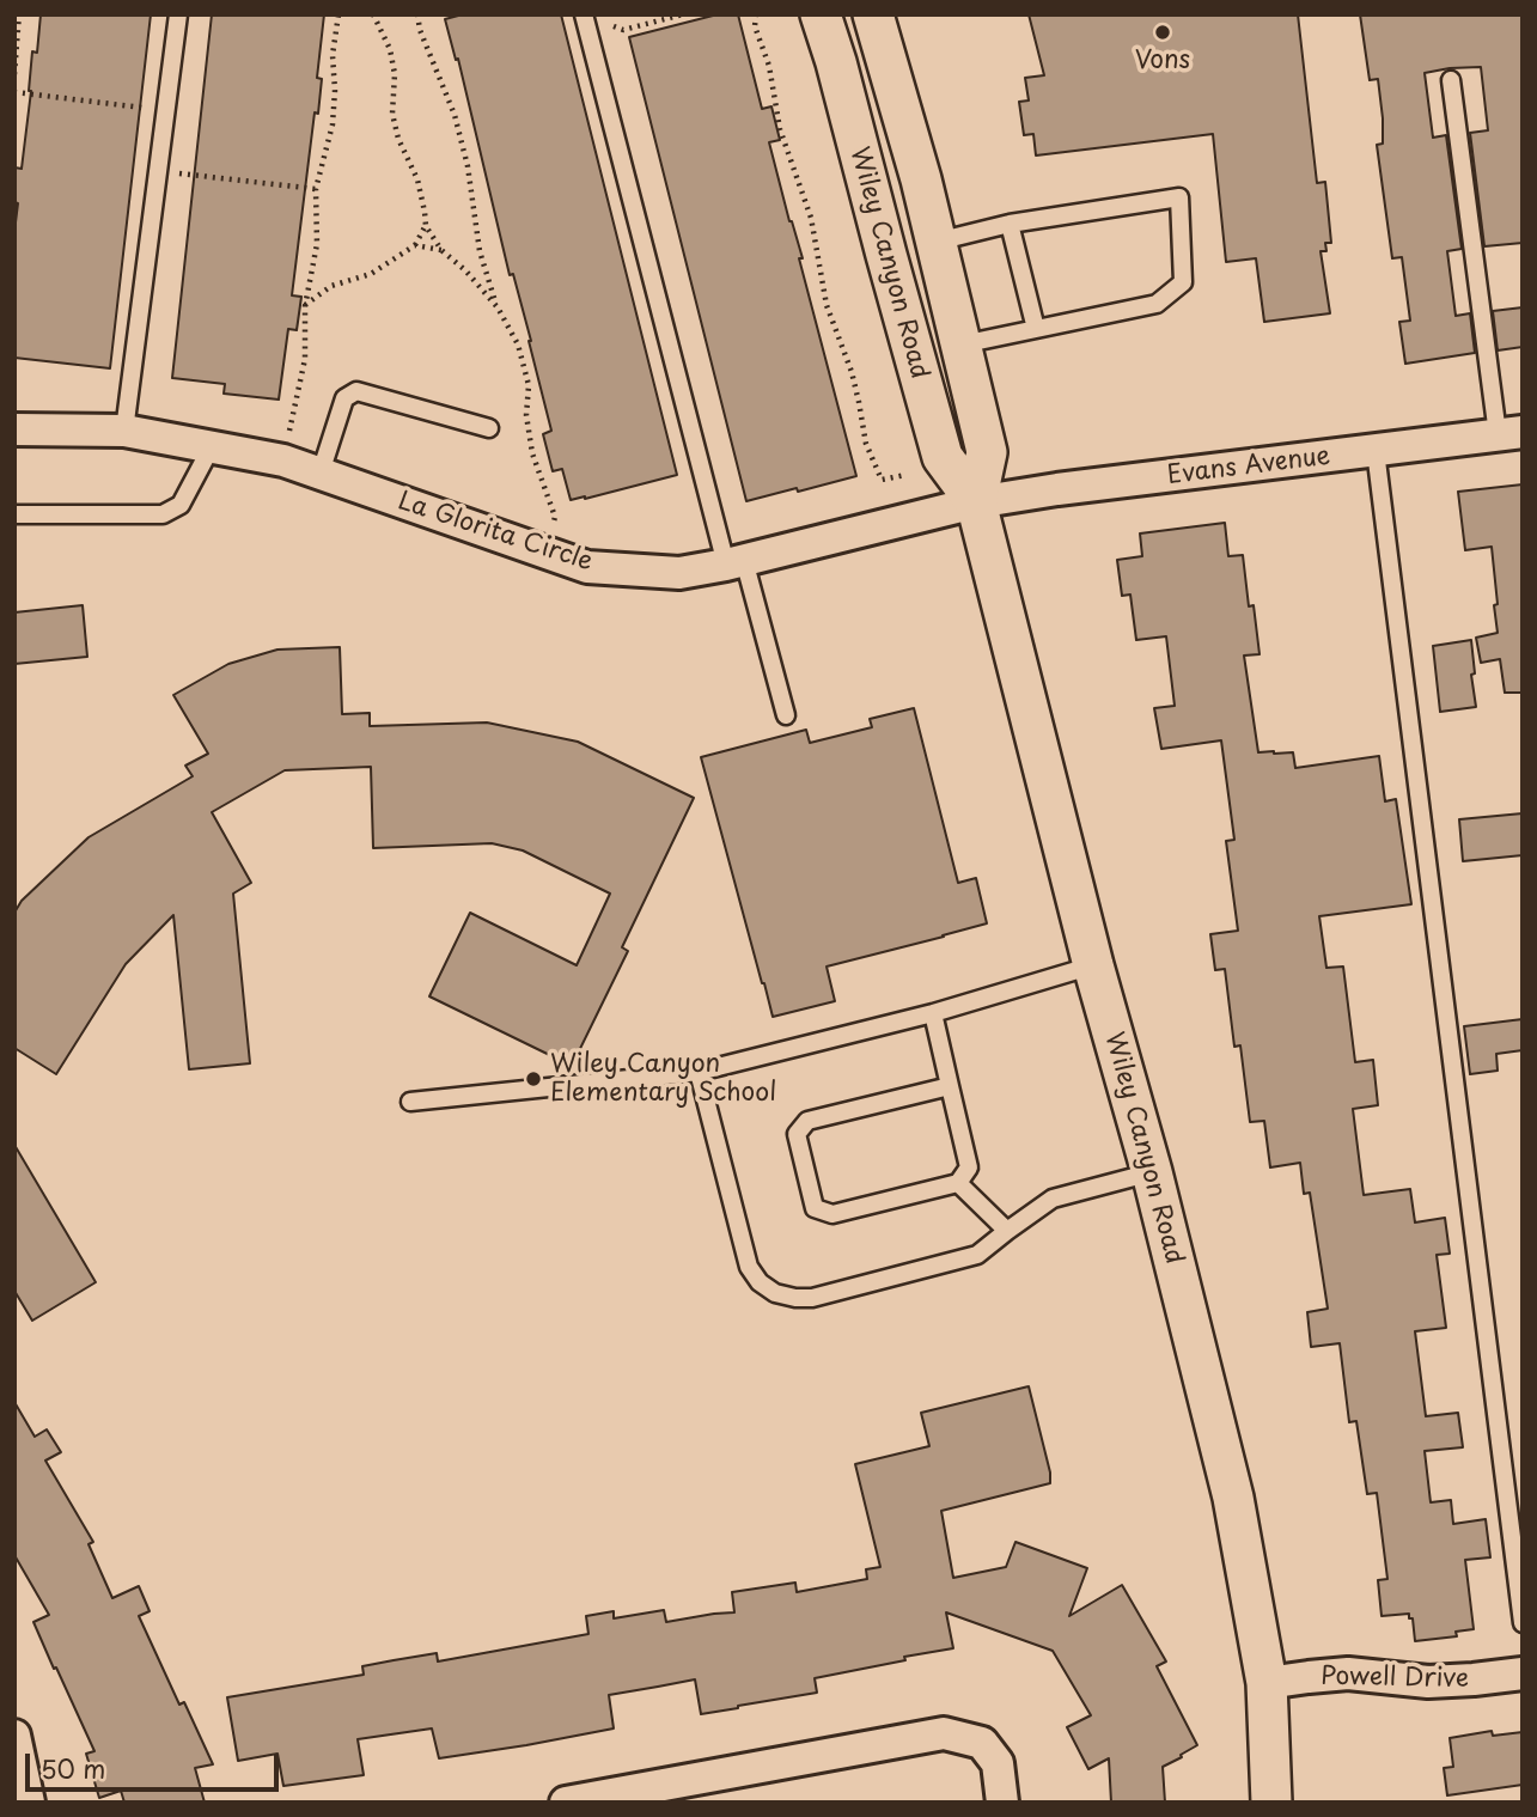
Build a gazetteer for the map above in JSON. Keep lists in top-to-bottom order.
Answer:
{
  "streets": {
    "street": [
      "Wiley Canyon Road",
      "Evans Avenue",
      "La Glorita Circle",
      "Powell Drive"
    ]
  },
  "crossings": [
    ["Wiley Canyon Road", "Evans Avenue"],
    ["Wiley Canyon Road", "La Glorita Circle"],
    ["Wiley Canyon Road", "Powell Drive"],
    ["Evans Avenue", "La Glorita Circle"]
  ],
  "places": ["Vons", "Wiley Canyon Elementary School"],
  "scale_bar": "50 m"
}
